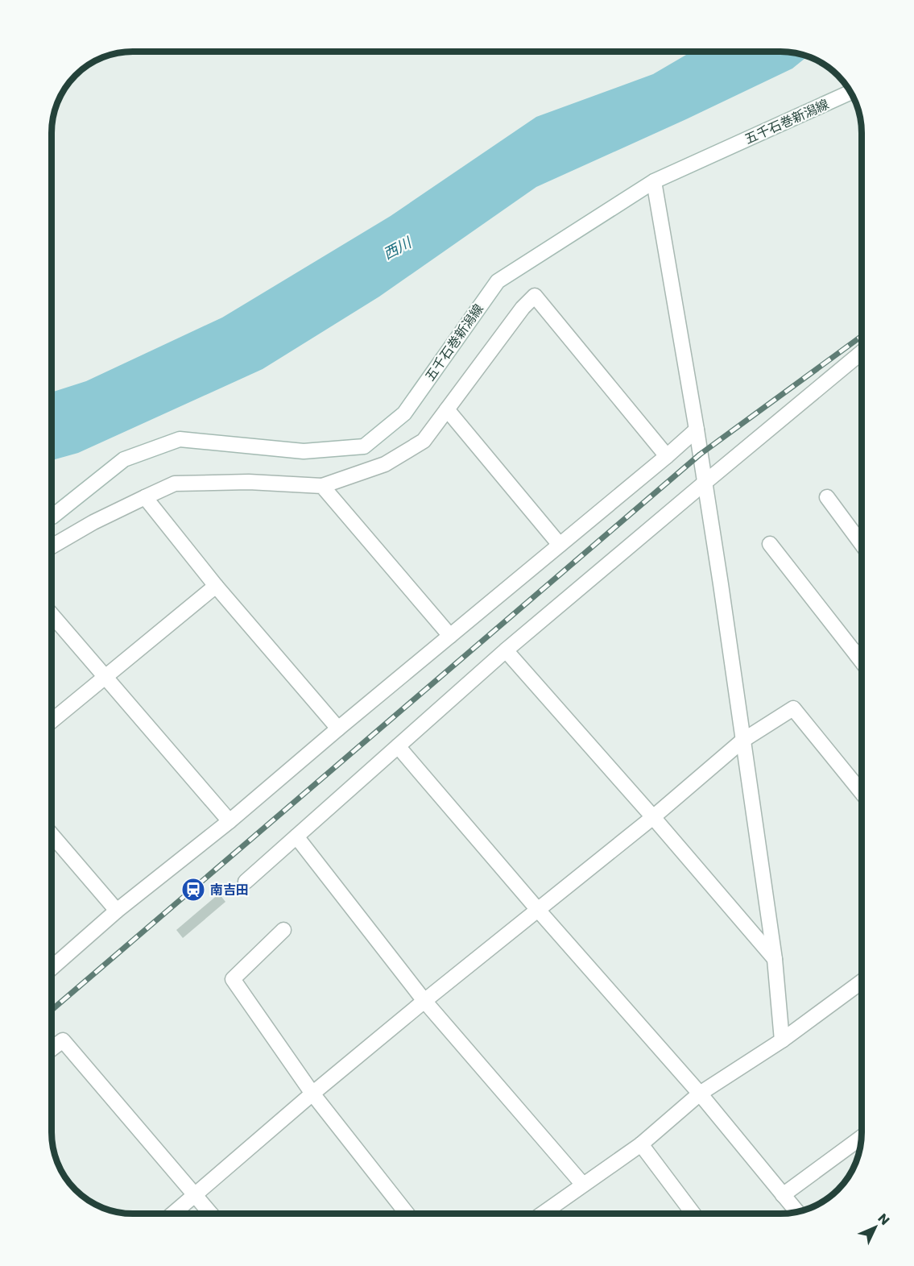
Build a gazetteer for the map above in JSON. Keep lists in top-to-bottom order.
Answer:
{
  "streets": {
    "street": ["五千石巻新潟線"]
  },
  "water": ["西川"],
  "places": {
    "station": ["南吉田"]
  },
  "north": "top right"
}
